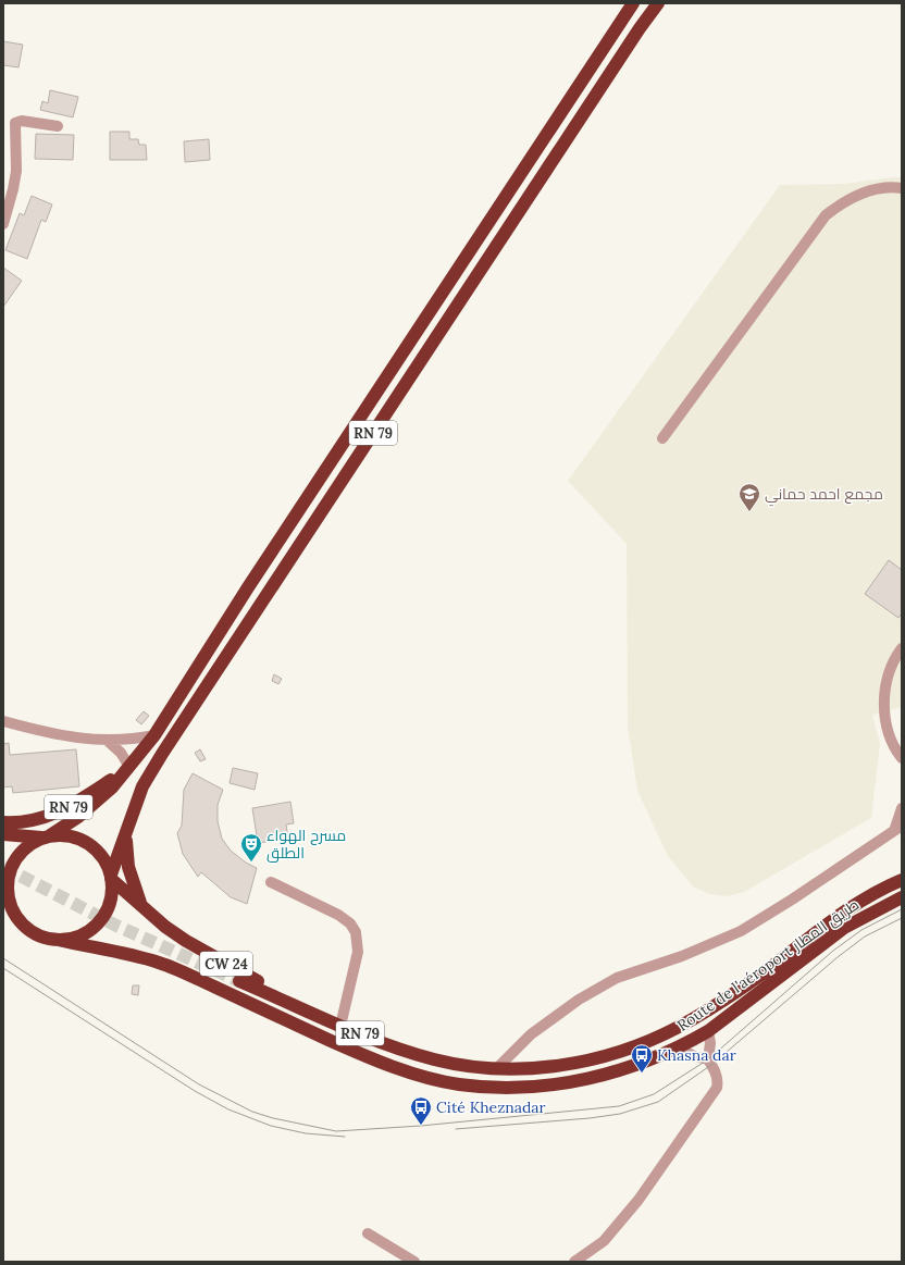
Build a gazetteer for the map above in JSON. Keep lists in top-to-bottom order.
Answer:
{
  "streets": {
    "highway": ["RN 79", "CW 24", "Route de l'aéroport طريق المطار"]
  },
  "crossings": [
    ["RN 79", "CW 24"],
    ["RN 79", "Route de l'aéroport طريق المطار"],
    ["CW 24", "Route de l'aéroport طريق المطار"]
  ],
  "places": {
    "school or university": ["مجمع احمد حماني"],
    "theatre": ["مسرح الهواء الطلق"],
    "bus stop": ["Khasna dar", "Cité Kheznadar"]
  }
}
